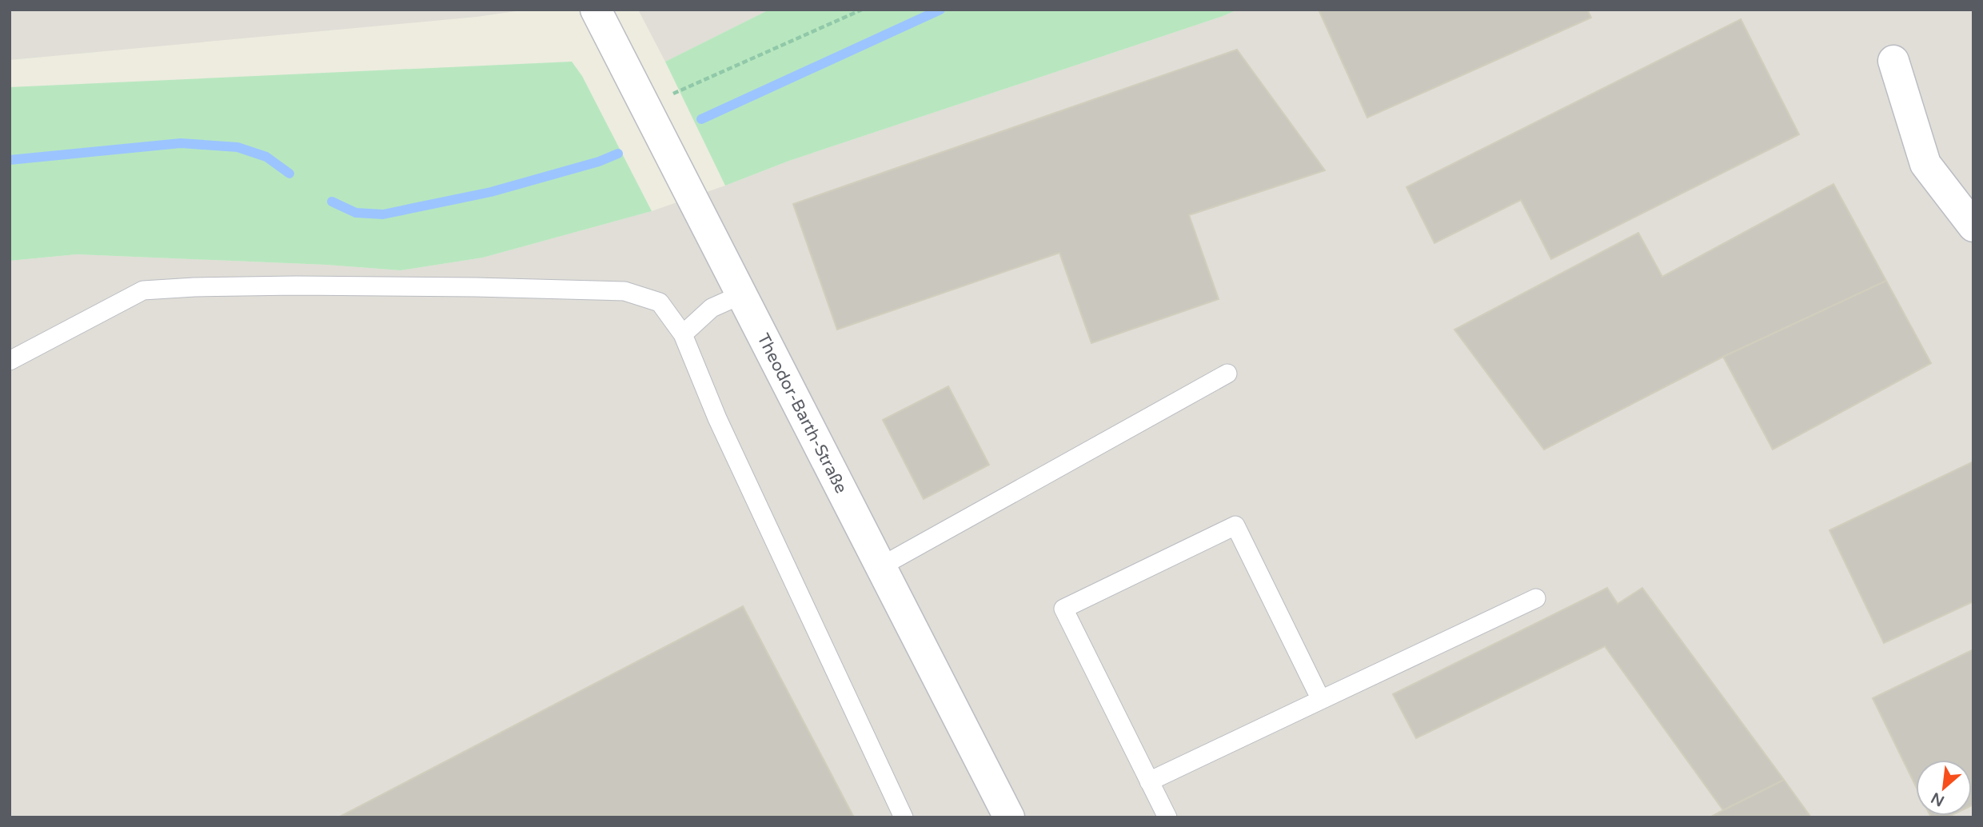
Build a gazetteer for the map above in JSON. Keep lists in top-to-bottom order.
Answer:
{
  "streets": {
    "street": ["Theodor-Barth-Straße"]
  },
  "north": "bottom left"
}
